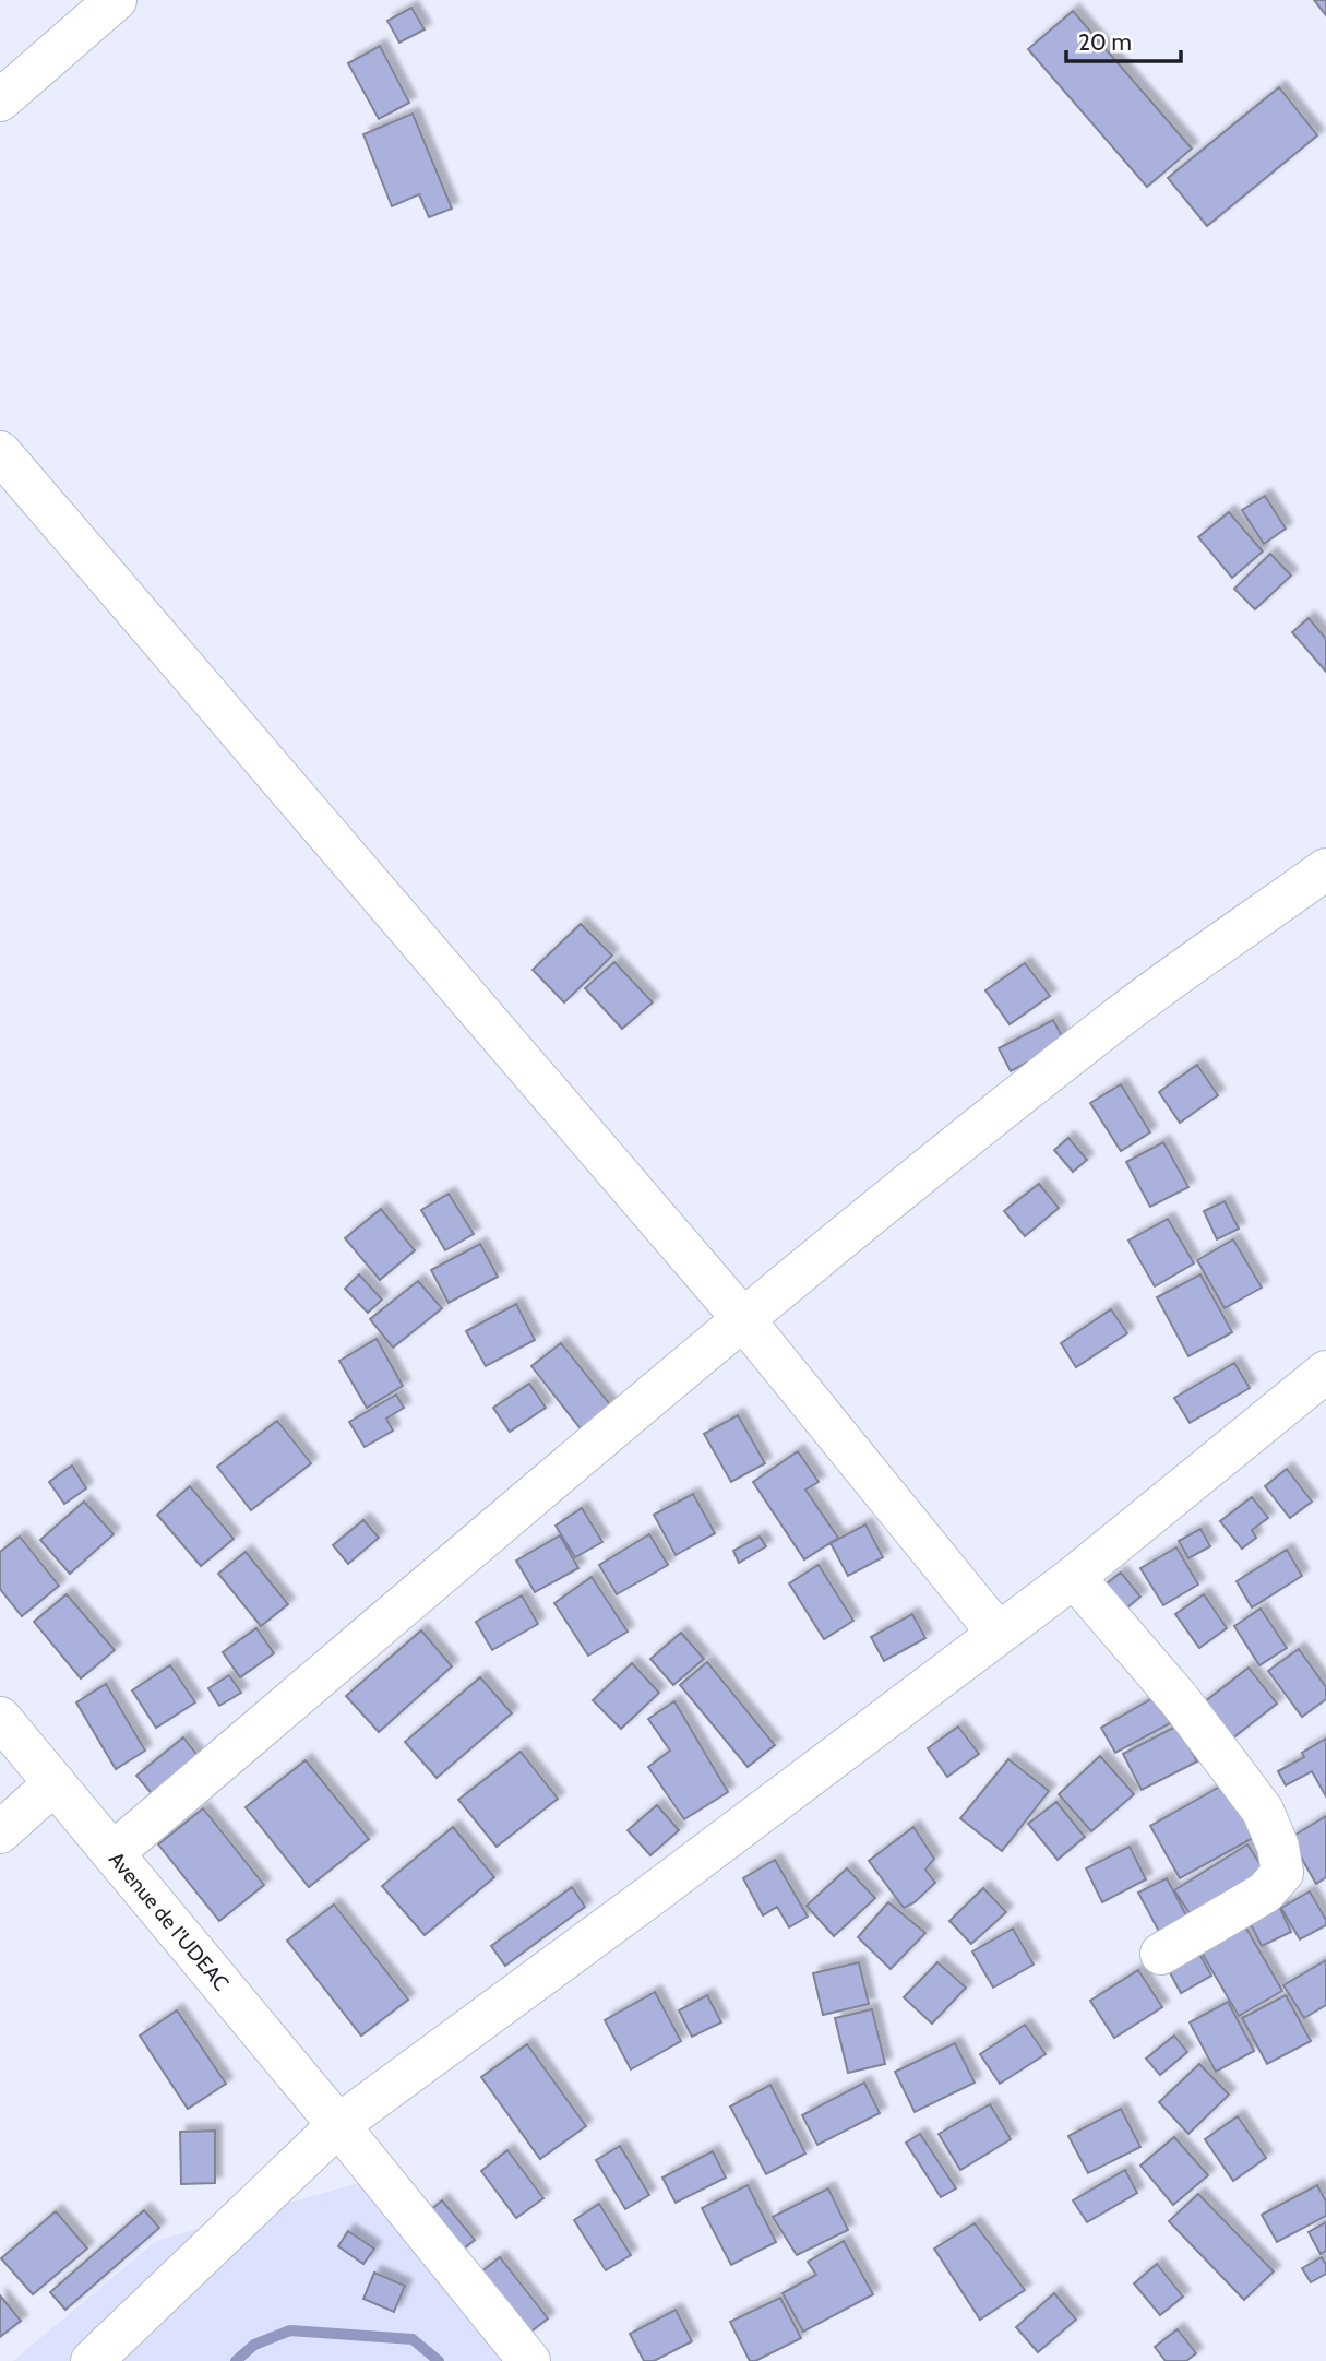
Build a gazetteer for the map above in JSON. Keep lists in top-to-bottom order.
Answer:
{
  "streets": {
    "street": ["Avenue de I'UDEAC"]
  },
  "scale_bar": "20 m"
}
